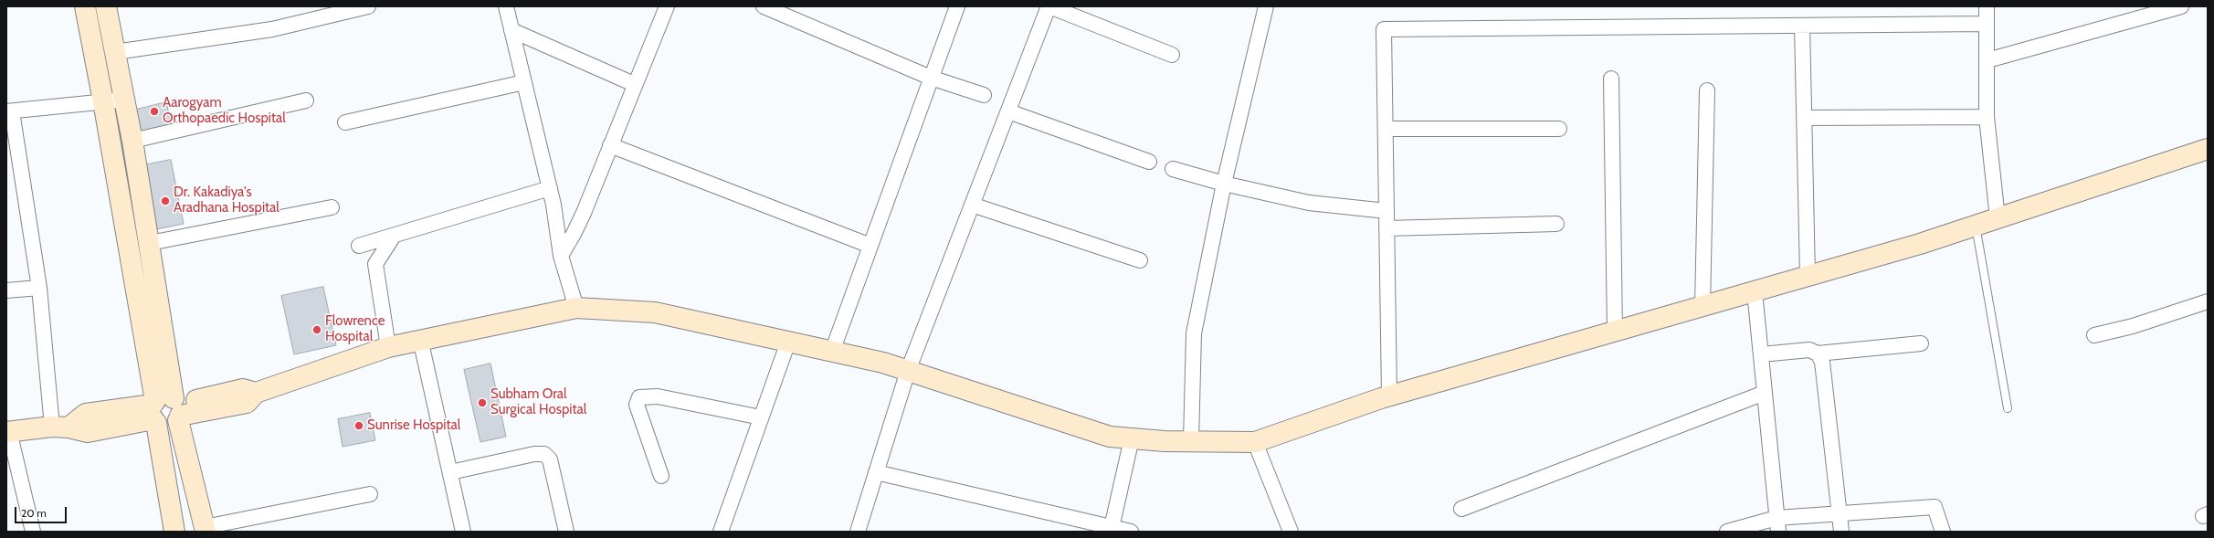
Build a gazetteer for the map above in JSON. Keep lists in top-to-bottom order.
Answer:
{
  "places": [
    "Aarogyam Orthopaedic Hospital",
    "Dr. Kakadiya's Aradhana Hospital",
    "Flowrence Hospital",
    "Subham Oral Surgical Hospital",
    "Sunrise Hospital"
  ],
  "scale_bar": "20 m"
}
